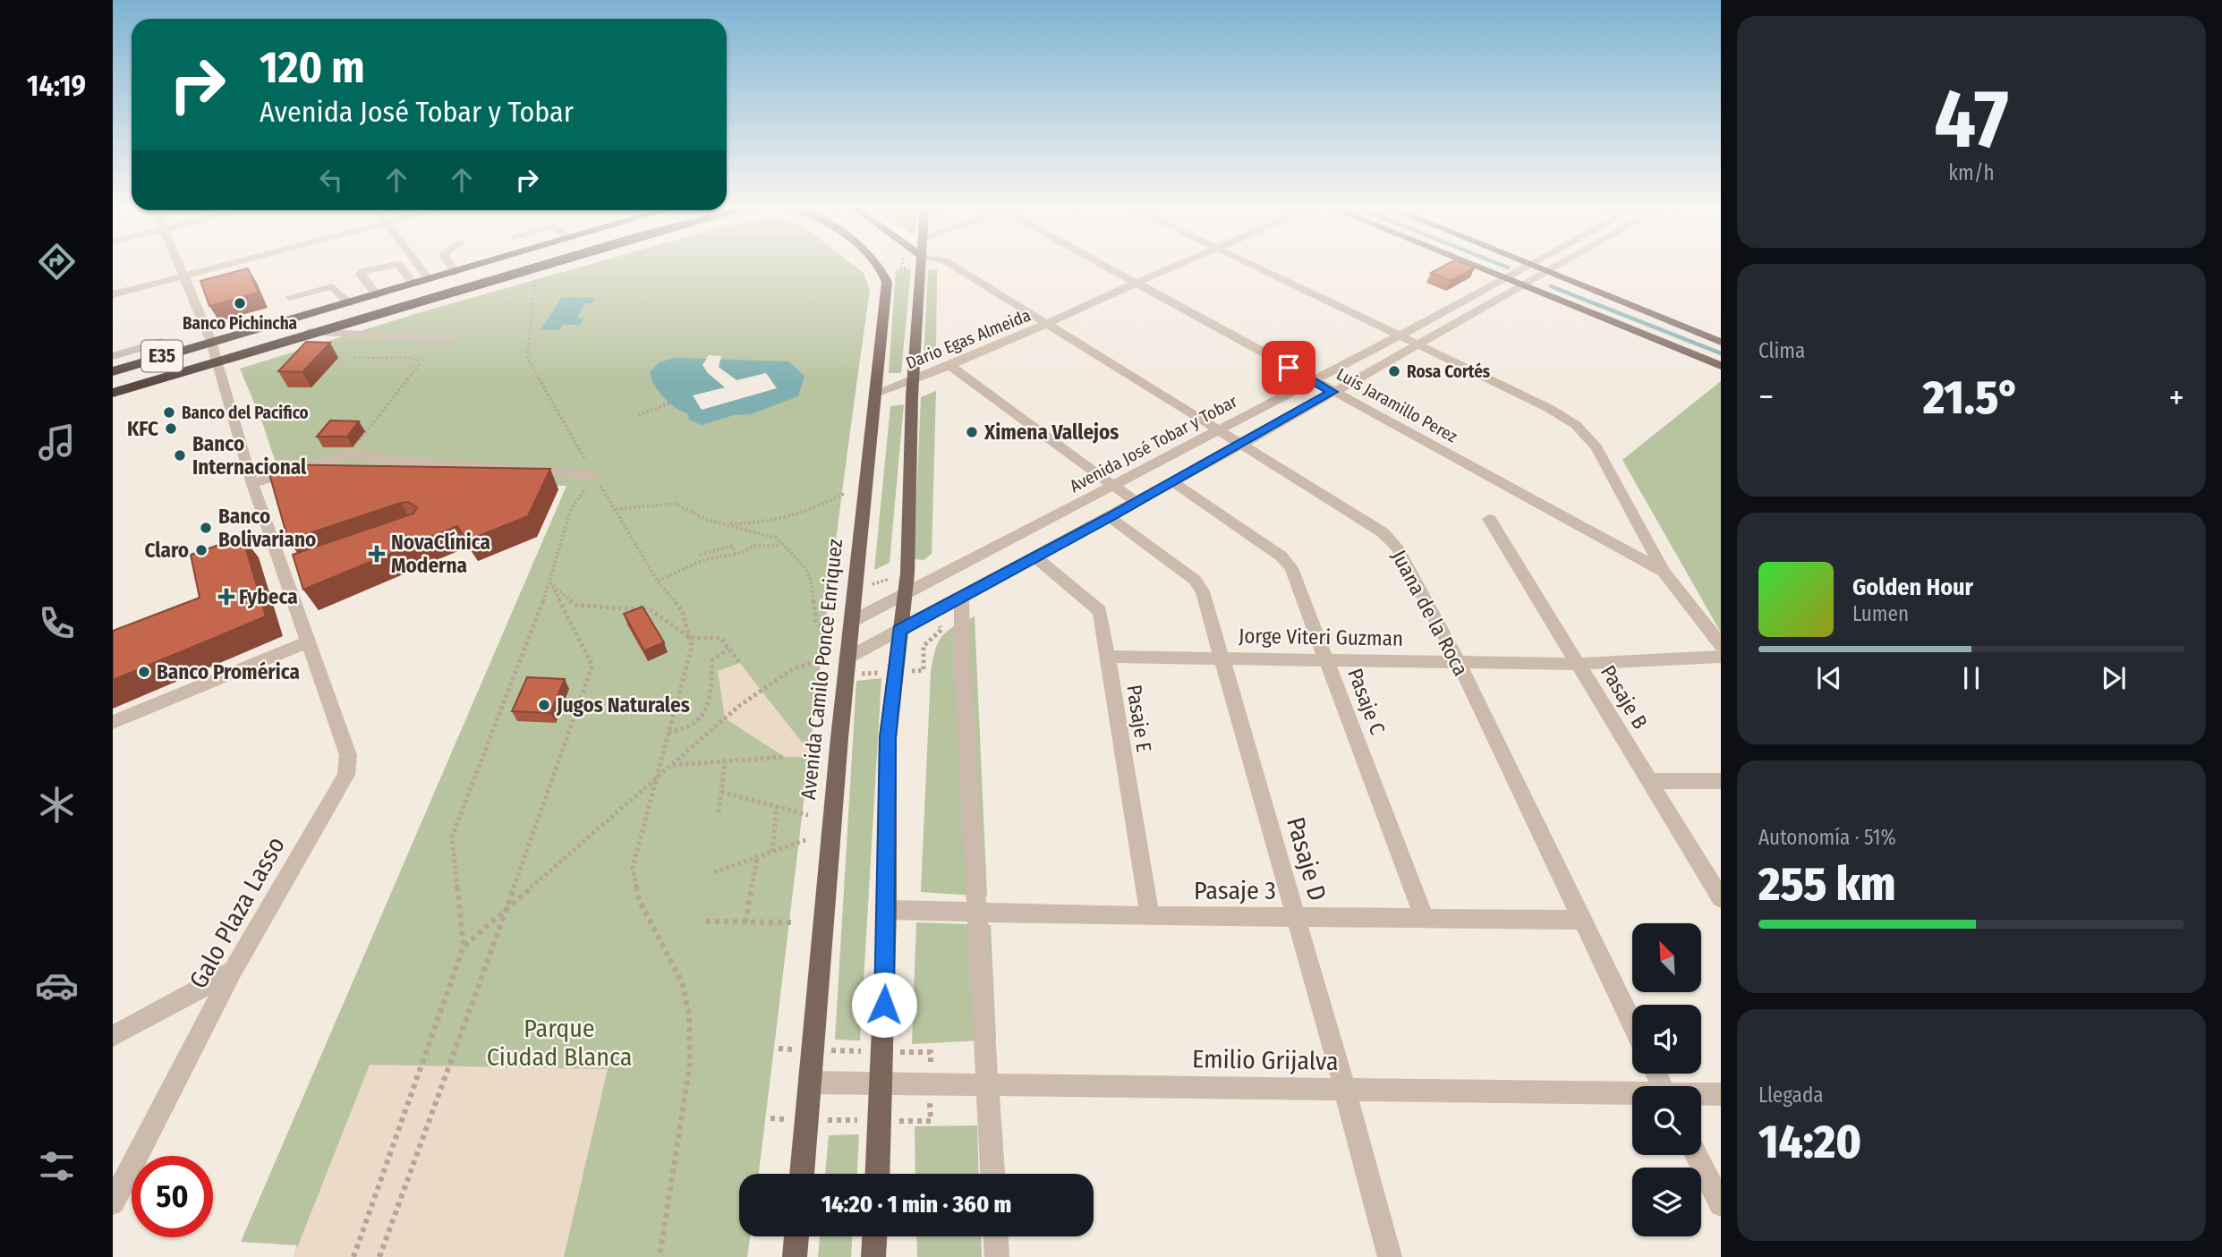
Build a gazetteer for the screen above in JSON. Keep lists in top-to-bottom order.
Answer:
{
  "streets": {
    "highway": ["E35"],
    "main road": ["Avenida Camilo Ponce Enriquez"],
    "street": [
      "Dario Egas Almeida",
      "Luis Jaramillo Perez",
      "Avenida José Tobar y Tobar",
      "Juana de la Roca",
      "Jorge Viteri Guzman",
      "Pasaje B",
      "Pasaje C",
      "Pasaje E",
      "Pasaje D",
      "Pasaje 3",
      "Galo Plaza Lasso",
      "Emilio Grijalva"
    ]
  },
  "crossings": [
    ["Dario Egas Almeida", "Luis Jaramillo Perez"],
    ["Dario Egas Almeida", "Juana de la Roca"],
    ["Dario Egas Almeida", "Avenida Camilo Ponce Enriquez"],
    ["E35", "Galo Plaza Lasso"],
    ["Luis Jaramillo Perez", "Avenida José Tobar y Tobar"],
    ["Avenida José Tobar y Tobar", "Juana de la Roca"],
    ["Avenida José Tobar y Tobar", "Avenida Camilo Ponce Enriquez"],
    ["Juana de la Roca", "Jorge Viteri Guzman"],
    ["Juana de la Roca", "Pasaje 3"],
    ["Jorge Viteri Guzman", "Pasaje B"],
    ["Jorge Viteri Guzman", "Pasaje C"],
    ["Jorge Viteri Guzman", "Pasaje E"],
    ["Jorge Viteri Guzman", "Pasaje D"],
    ["Avenida Camilo Ponce Enriquez", "Emilio Grijalva"],
    ["Pasaje C", "Pasaje 3"],
    ["Pasaje E", "Pasaje 3"],
    ["Pasaje D", "Pasaje 3"],
    ["Pasaje D", "Emilio Grijalva"]
  ],
  "parks": ["Parque Ciudad Blanca"],
  "places": {
    "other": [
      "Banco Pichincha",
      "Rosa Cortés",
      "Banco del Pacifico",
      "KFC",
      "Ximena Vallejos",
      "Banco Internacional",
      "Banco Bolivariano",
      "Claro",
      "Banco Promérica",
      "Jugos Naturales"
    ],
    "health": ["NovaClínica Moderna", "Fybeca"]
  },
  "north": "top left",
  "page": {
    "tabs": "14:19",
    "tile": [
      ["47", "km/h"],
      "Clima",
      ["Autonomía · 51%", "255 km"],
      ["Llegada", "14:20"]
    ],
    "turn": ["120 m", "Avenida José Tobar y Tobar"],
    "heat": ["−", "21.5°", "+"],
    "song": ["Golden Hour", "Lumen"],
    "limit": "50",
    "trip": "14:20 · 1 min · 360 m"
  }
}
